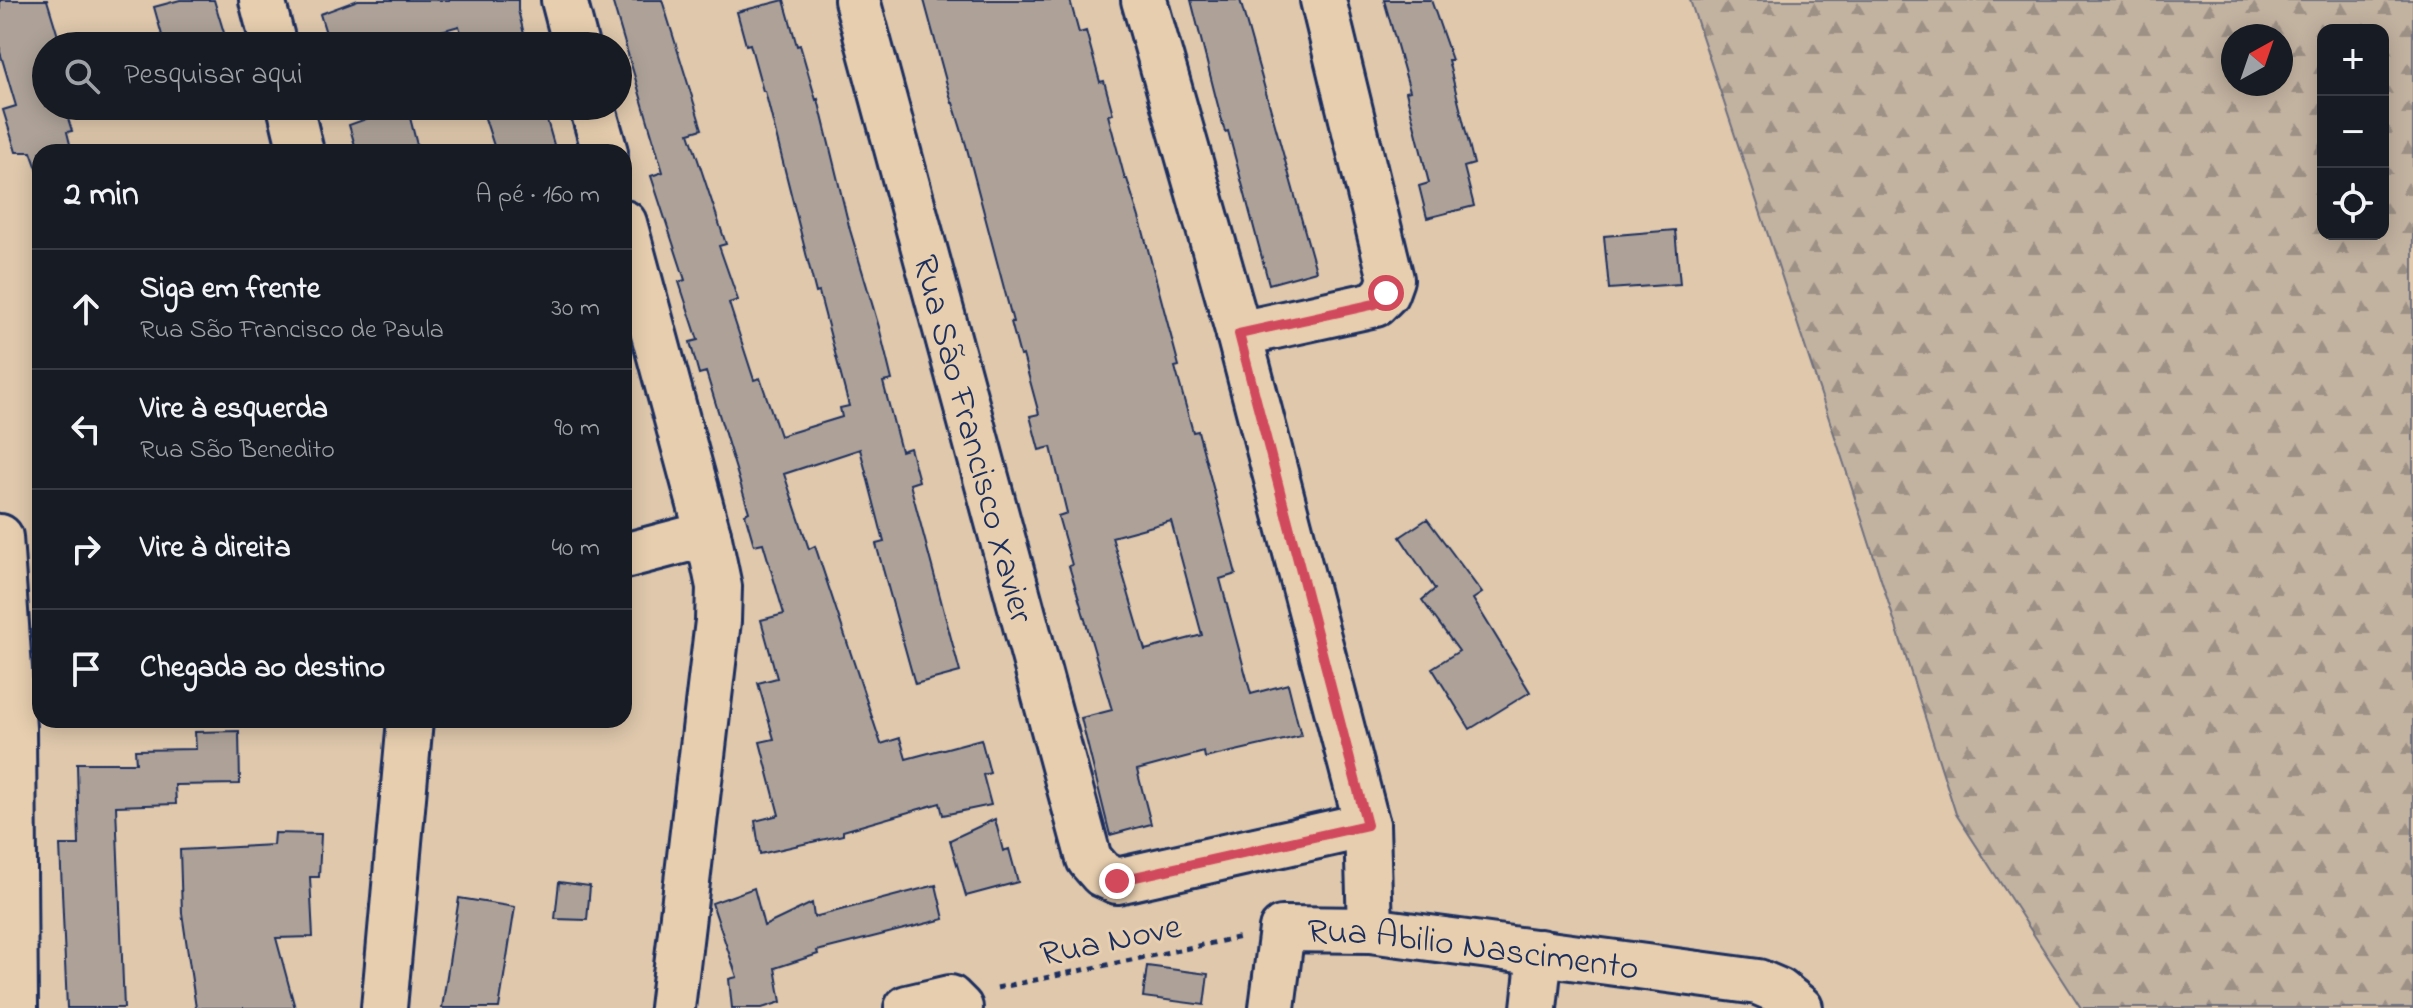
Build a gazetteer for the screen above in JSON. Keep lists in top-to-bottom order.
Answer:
{
  "streets": {
    "street": ["Rua São Francisco Xavier", "Rua Abilio Nascimento"],
    "path": ["Rua Nove"]
  },
  "crossings": [
    ["Rua Nove", "Rua Abilio Nascimento"]
  ],
  "north": "top right",
  "page": {
    "map_buttons": ["+", "−"],
    "search": "Pesquisar aqui",
    "heading": ["2 min", "A pé · 160 m"],
    "list": [
      ["Siga em frente", "Rua São Francisco de Paula", "30 m"],
      ["Vire à esquerda", "Rua São Benedito", "90 m"],
      ["Vire à direita", "40 m"],
      "Chegada ao destino"
    ]
  }
}
